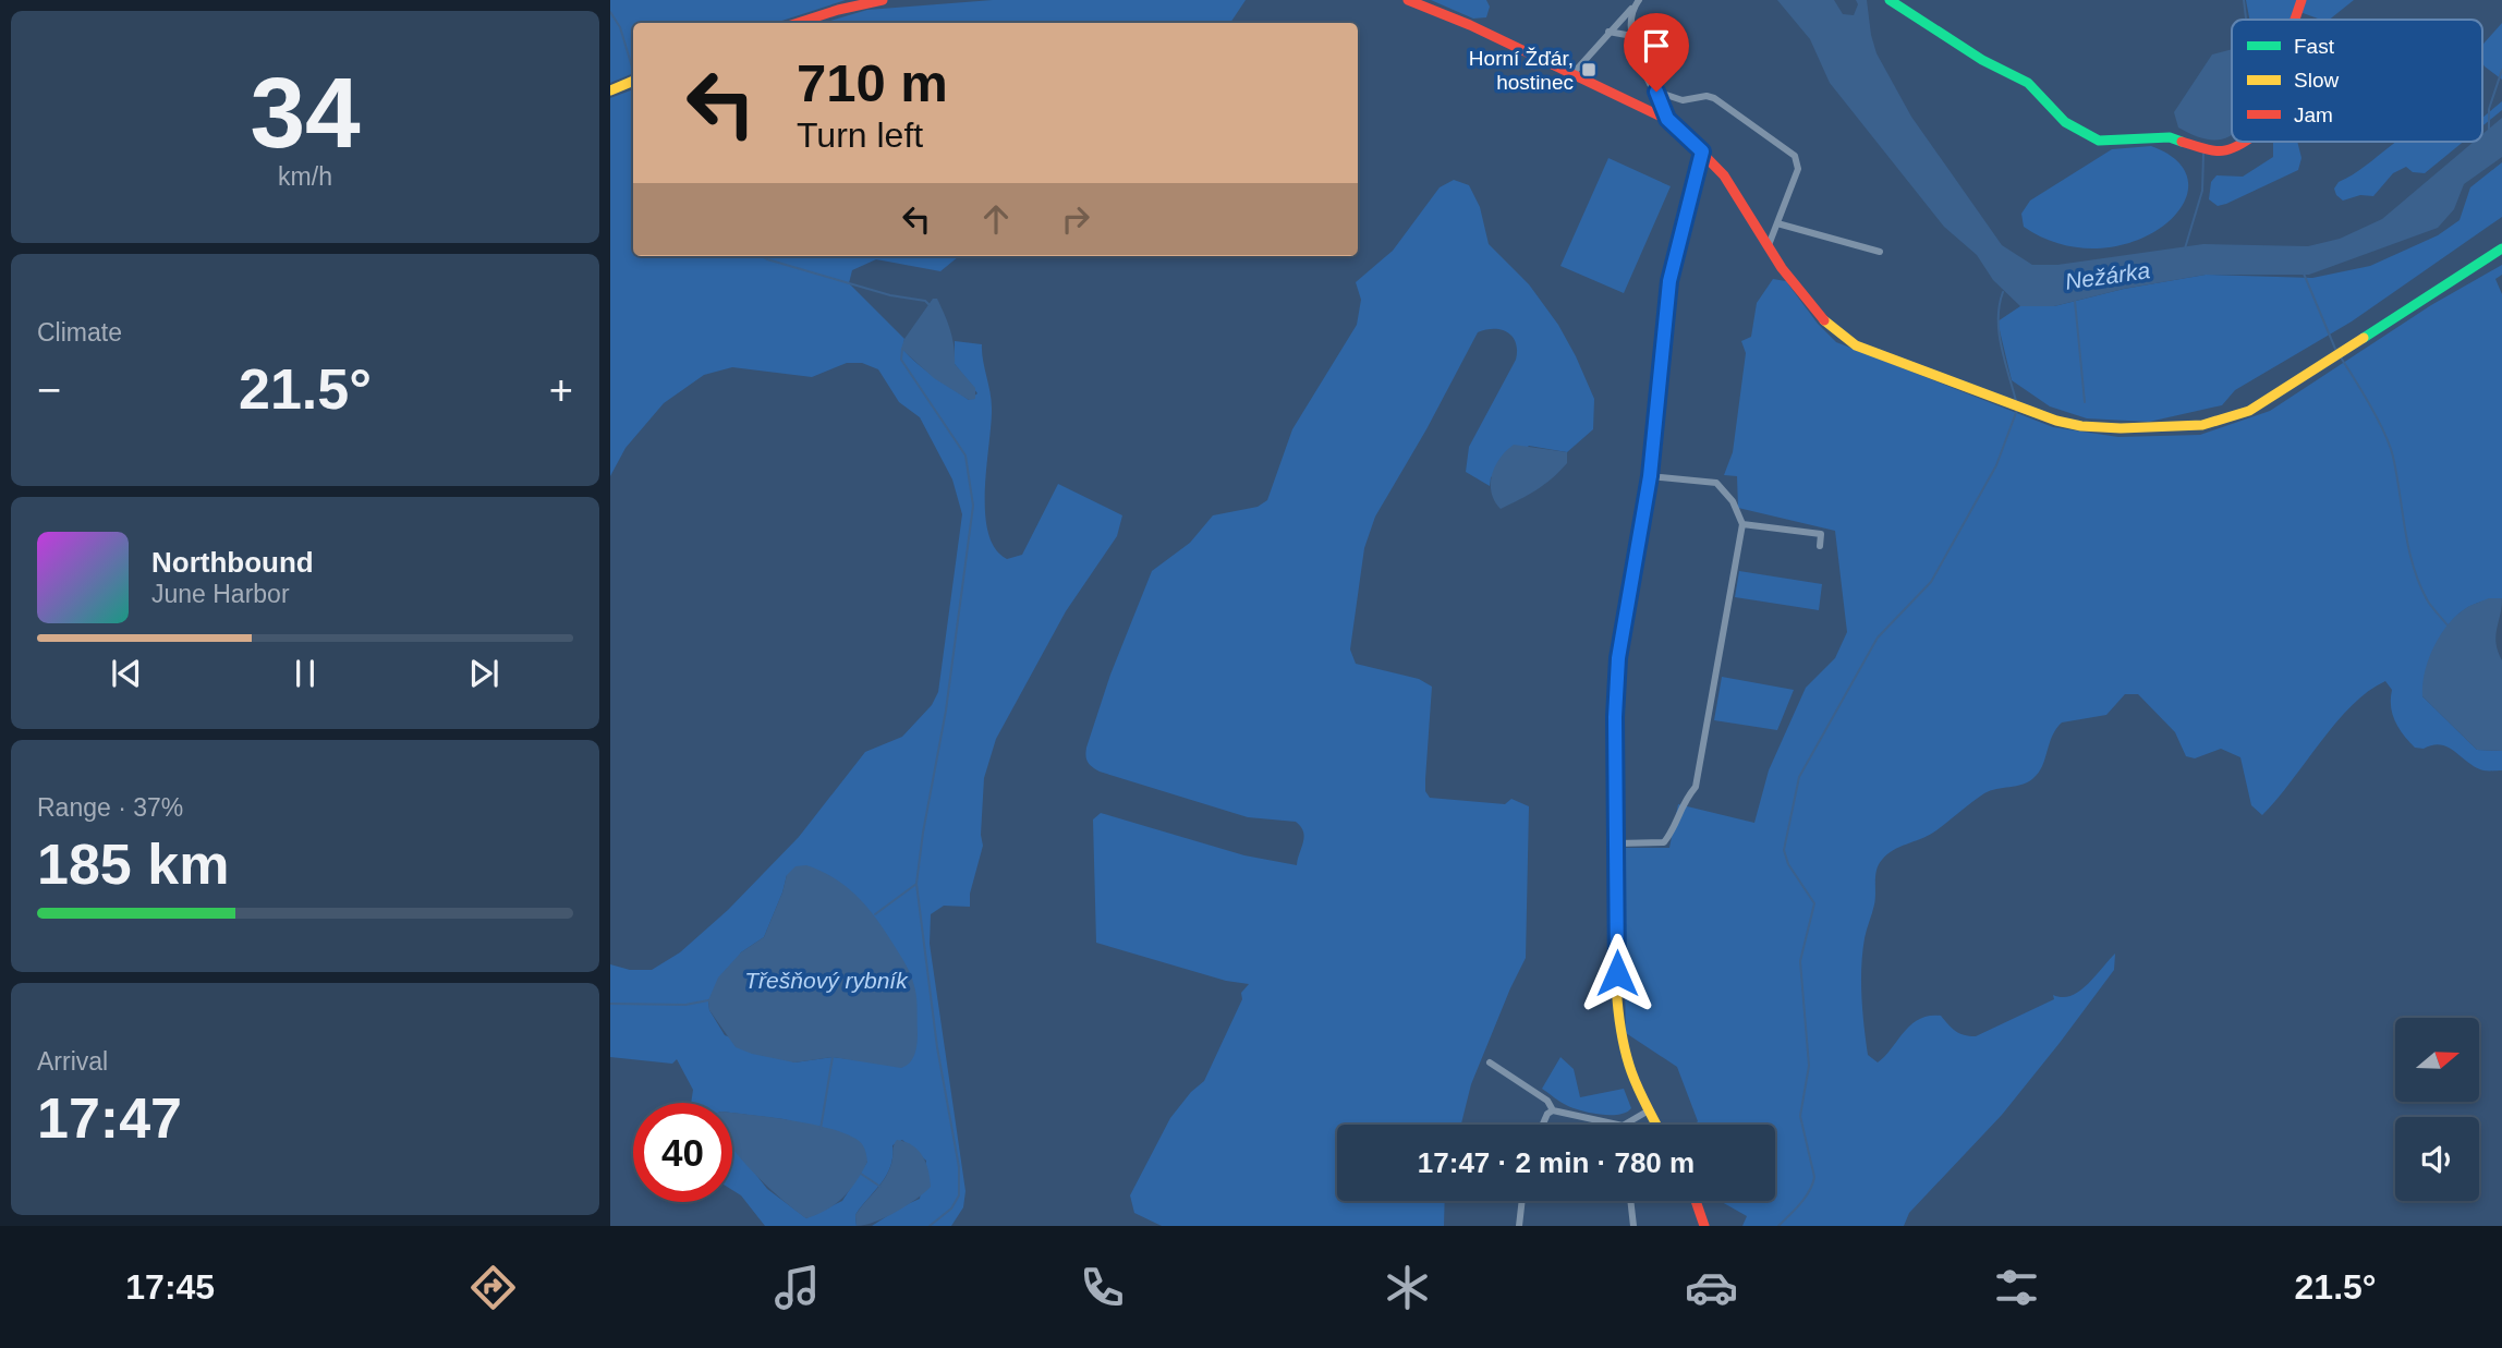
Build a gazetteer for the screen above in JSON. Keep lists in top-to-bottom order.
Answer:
{
  "water": ["Nežárka", "Třešňový rybník"],
  "places": {
    "transit": ["Horní Žďár, hostinec"]
  },
  "legend": ["Fast", "Slow", "Jam"],
  "north": "right",
  "page": {
    "tile": [
      ["34", "km/h"],
      "Climate",
      ["Range · 37%", "185 km"],
      ["Arrival", "17:47"]
    ],
    "turn": ["710 m", "Turn left"],
    "heat": ["−", "21.5°", "+"],
    "song": ["Northbound", "June Harbor"],
    "limit": "40",
    "trip": "17:47 · 2 min · 780 m",
    "tabs": ["17:45", "21.5°"]
  }
}
